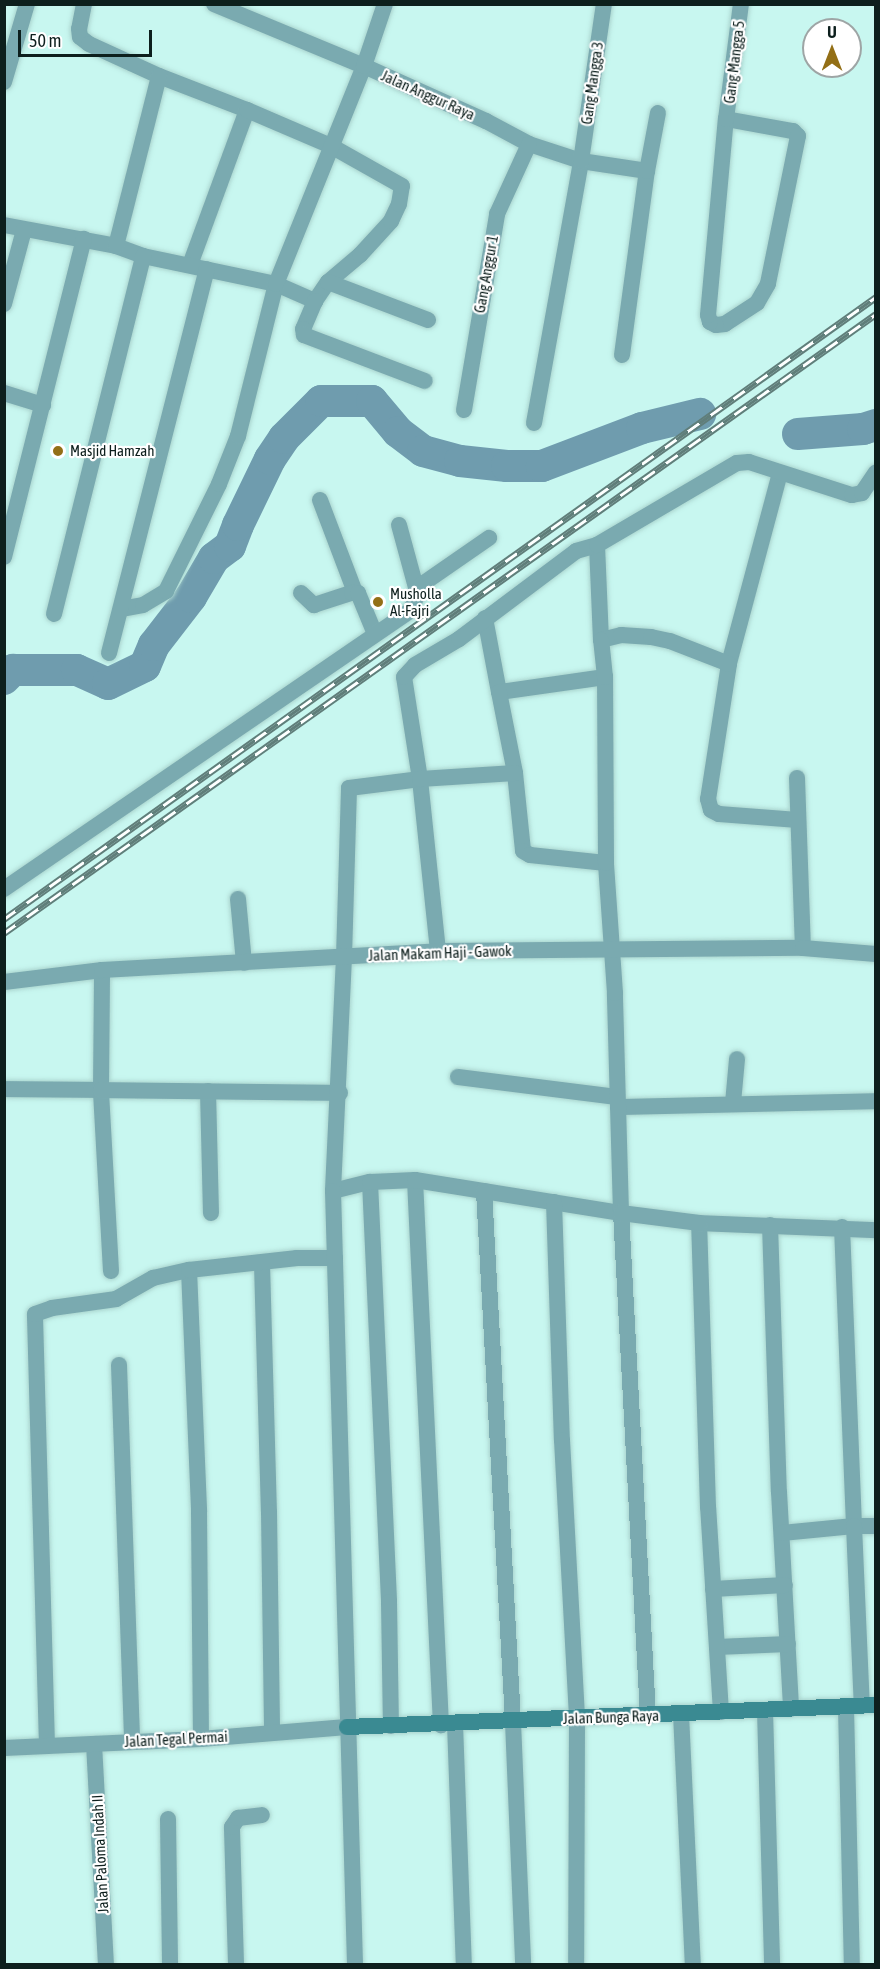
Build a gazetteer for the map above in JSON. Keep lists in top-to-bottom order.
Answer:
{
  "streets": {
    "main road": ["Jalan Bunga Raya"],
    "street": [
      "Gang Mangga 5",
      "Gang Mangga 3",
      "Jalan Anggur Raya",
      "Gang Anggur 1",
      "Jalan Makam Haji - Gawok",
      "Jalan Tegal Permai",
      "Jalan Paloma Indah II"
    ]
  },
  "crossings": [
    ["Gang Mangga 3", "Jalan Anggur Raya"],
    ["Jalan Anggur Raya", "Gang Anggur 1"],
    ["Jalan Bunga Raya", "Jalan Tegal Permai"],
    ["Jalan Tegal Permai", "Jalan Paloma Indah II"]
  ],
  "places": ["Masjid Hamzah", "Musholla Al-Fajri"],
  "scale_bar": "50 m",
  "north": "top"
}
